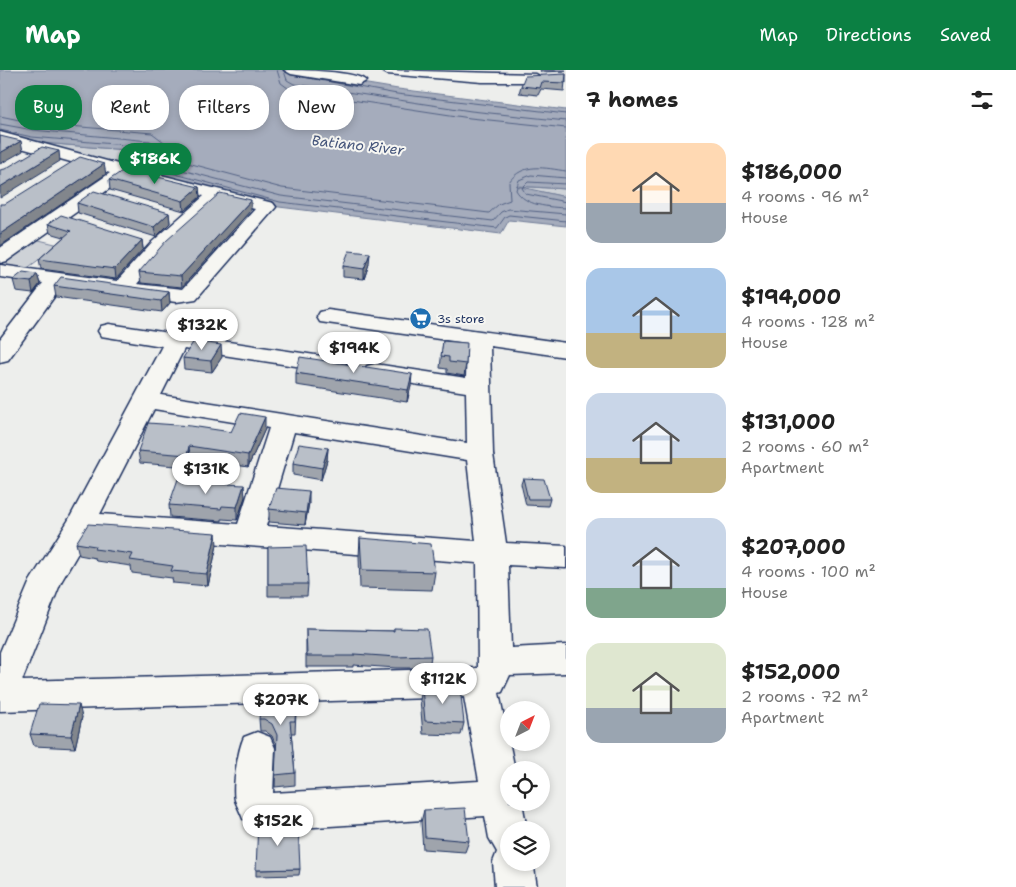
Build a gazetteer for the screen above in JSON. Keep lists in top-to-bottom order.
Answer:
{
  "water": ["Batiano River"],
  "places": {
    "supermarket": ["3s store"]
  },
  "north": "top right",
  "page": {
    "header": "Map",
    "nav": ["Map", "Directions", "Saved"],
    "heading": "7 homes",
    "chip": [
      "Buy",
      "Rent",
      "Filters",
      "New"
    ],
    "list": [
      {
        "name": "$186,000",
        "note": "4 rooms · 96 m² · House"
      },
      {
        "name": "$194,000",
        "note": "4 rooms · 128 m² · House"
      },
      {
        "name": "$131,000",
        "note": "2 rooms · 60 m² · Apartment"
      },
      {
        "name": "$207,000",
        "note": "4 rooms · 100 m² · House"
      },
      {
        "name": "$152,000",
        "note": "2 rooms · 72 m² · Apartment"
      }
    ],
    "price": [
      "$186K",
      "$132K",
      "$194K",
      "$131K",
      "$112K",
      "$207K",
      "$152K"
    ]
  }
}
